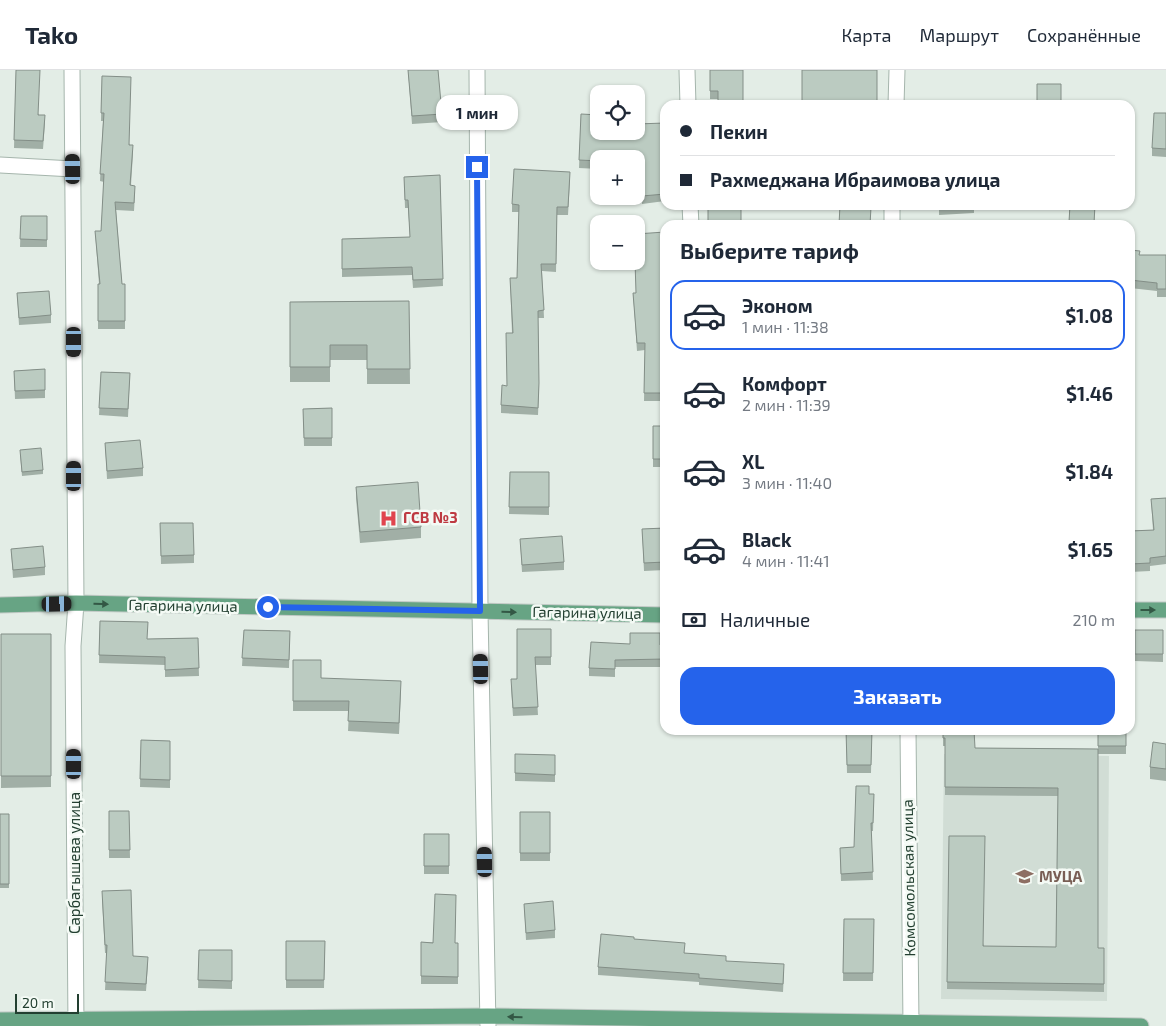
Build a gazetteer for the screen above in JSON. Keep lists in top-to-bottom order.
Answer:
{
  "streets": {
    "main road": ["Гагарина улица"],
    "street": ["Сарбагышева улица", "Комсомольская улица"]
  },
  "crossings": [
    ["Гагарина улица", "Сарбагышева улица"]
  ],
  "one_way": ["Гагарина улица"],
  "places": {
    "hospital": ["ГСВ №3"],
    "school or university": ["МУЦА"]
  },
  "scale_bar": "20 m",
  "page": {
    "header": "Tako",
    "nav": ["Карта", "Маршрут", "Сохранённые"],
    "map_buttons": ["+", "−"],
    "bubble": "1 мин",
    "banner": ["Пекин", "Рахмеджана Ибраимова улица"],
    "heading": "Выберите тариф",
    "list": [
      {
        "name": "Эконом",
        "note": "1 мин · 11:38",
        "value": "$1.08"
      },
      {
        "name": "Комфорт",
        "note": "2 мин · 11:39",
        "value": "$1.46"
      },
      {
        "name": "XL",
        "note": "3 мин · 11:40",
        "value": "$1.84"
      },
      {
        "name": "Black",
        "note": "4 мин · 11:41",
        "value": "$1.65"
      }
    ],
    "pay": ["Наличные", "210 m"],
    "buttons": "Заказать",
    "scale": "20 m"
  }
}
